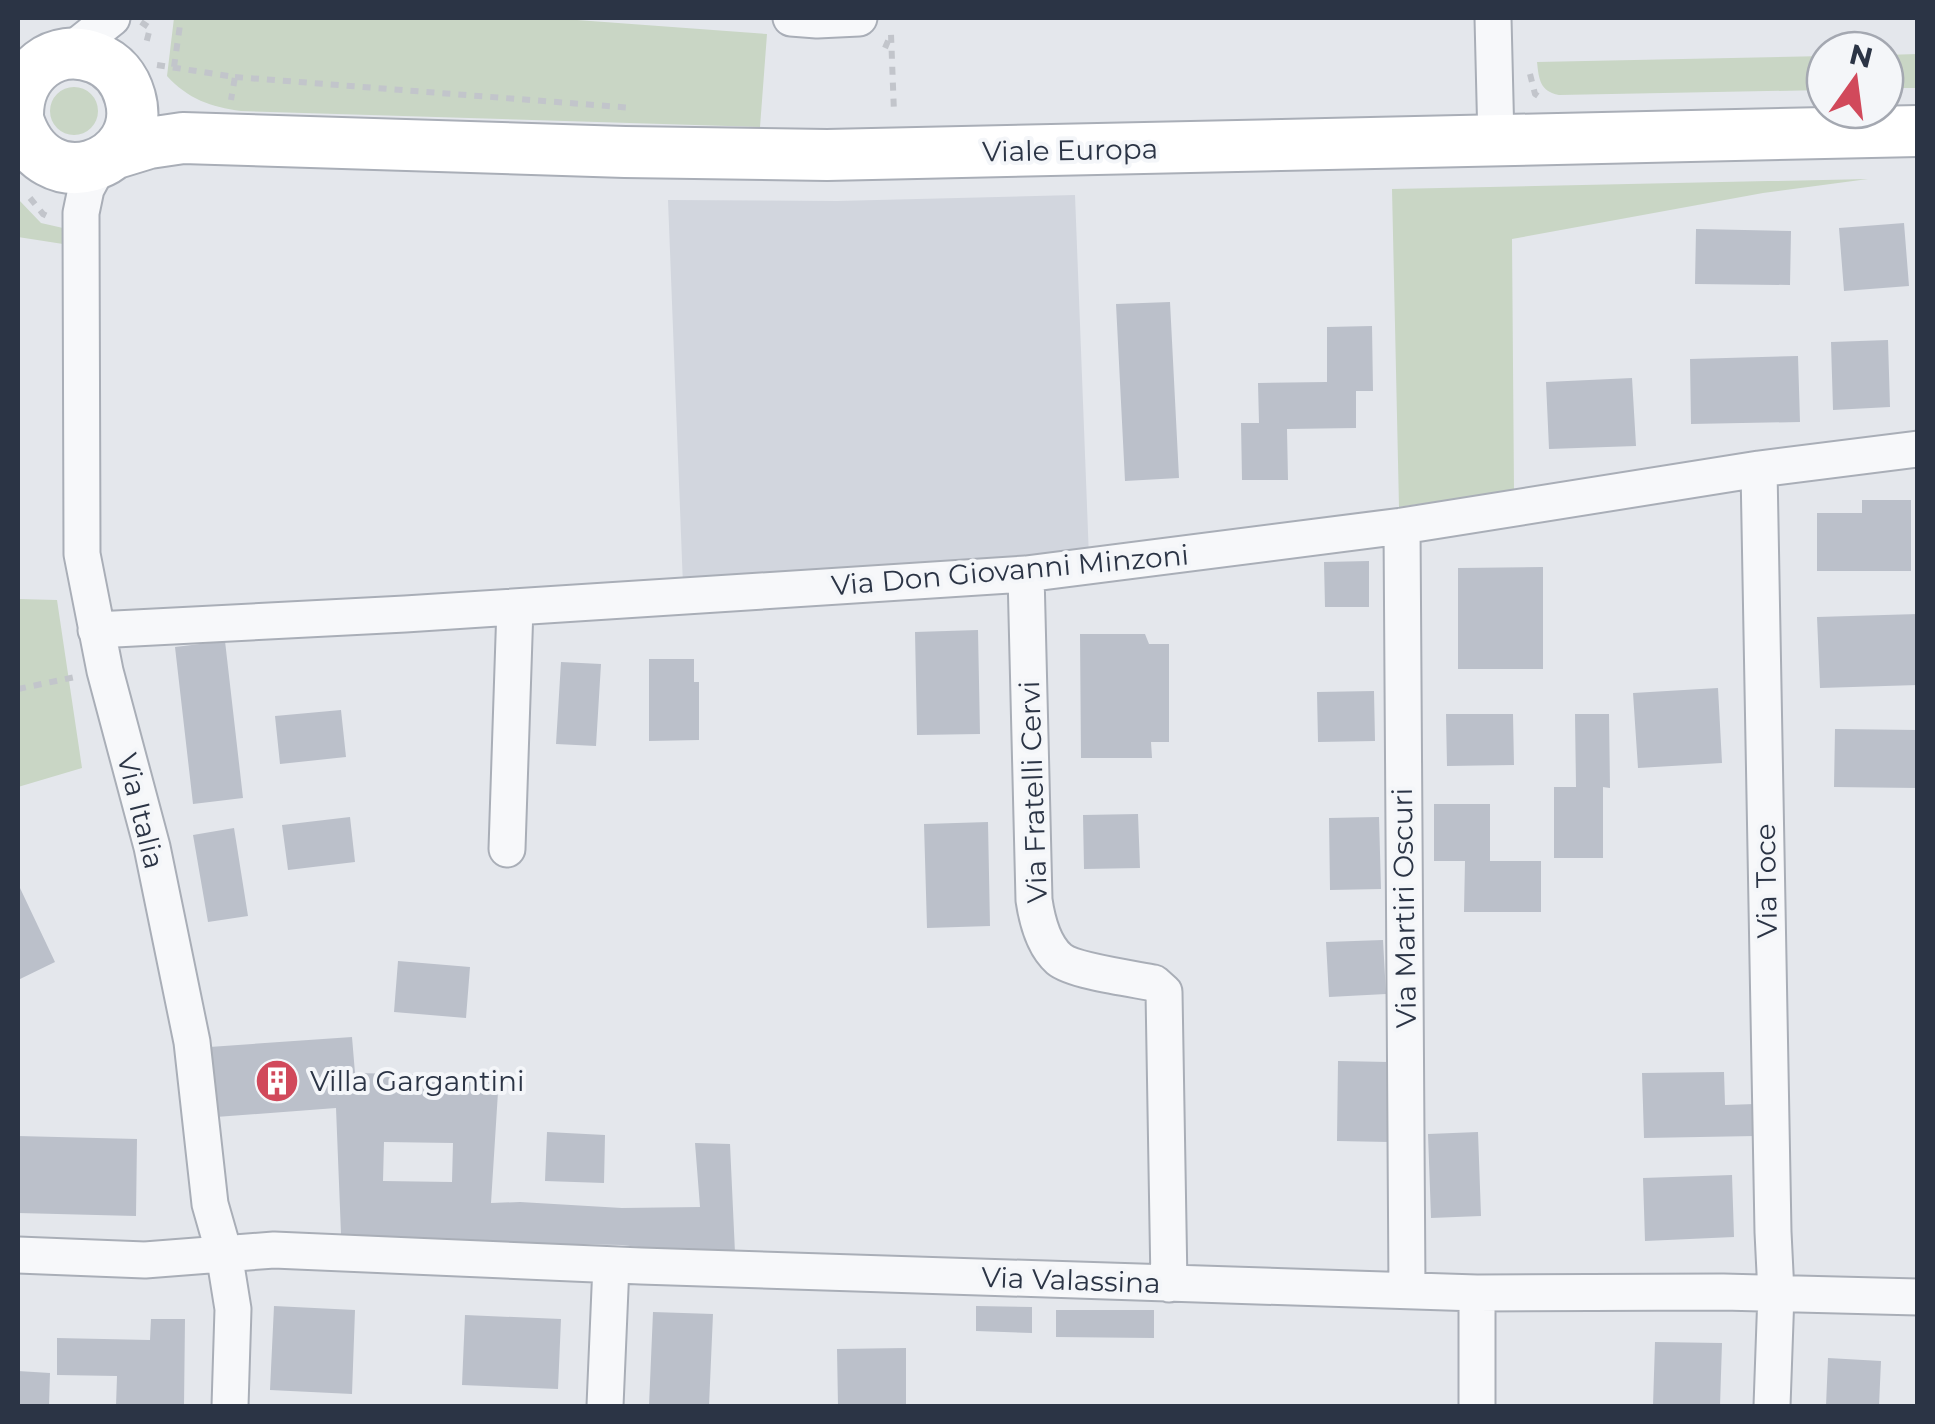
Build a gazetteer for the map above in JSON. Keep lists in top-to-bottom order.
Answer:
{
  "streets": {
    "street": [
      "Viale Europa",
      "Via Don Giovanni Minzoni",
      "Via Fratelli Cervi",
      "Via Italia",
      "Via Toce",
      "Via Martiri Oscuri",
      "Via Valassina"
    ]
  },
  "crossings": [
    ["Viale Europa", "Via Italia"],
    ["Via Don Giovanni Minzoni", "Via Fratelli Cervi"],
    ["Via Don Giovanni Minzoni", "Via Italia"],
    ["Via Don Giovanni Minzoni", "Via Toce"],
    ["Via Don Giovanni Minzoni", "Via Martiri Oscuri"],
    ["Via Fratelli Cervi", "Via Valassina"],
    ["Via Italia", "Via Valassina"],
    ["Via Toce", "Via Valassina"],
    ["Via Martiri Oscuri", "Via Valassina"]
  ],
  "places": {
    "building": ["Villa Gargantini"]
  },
  "north": "top"
}
